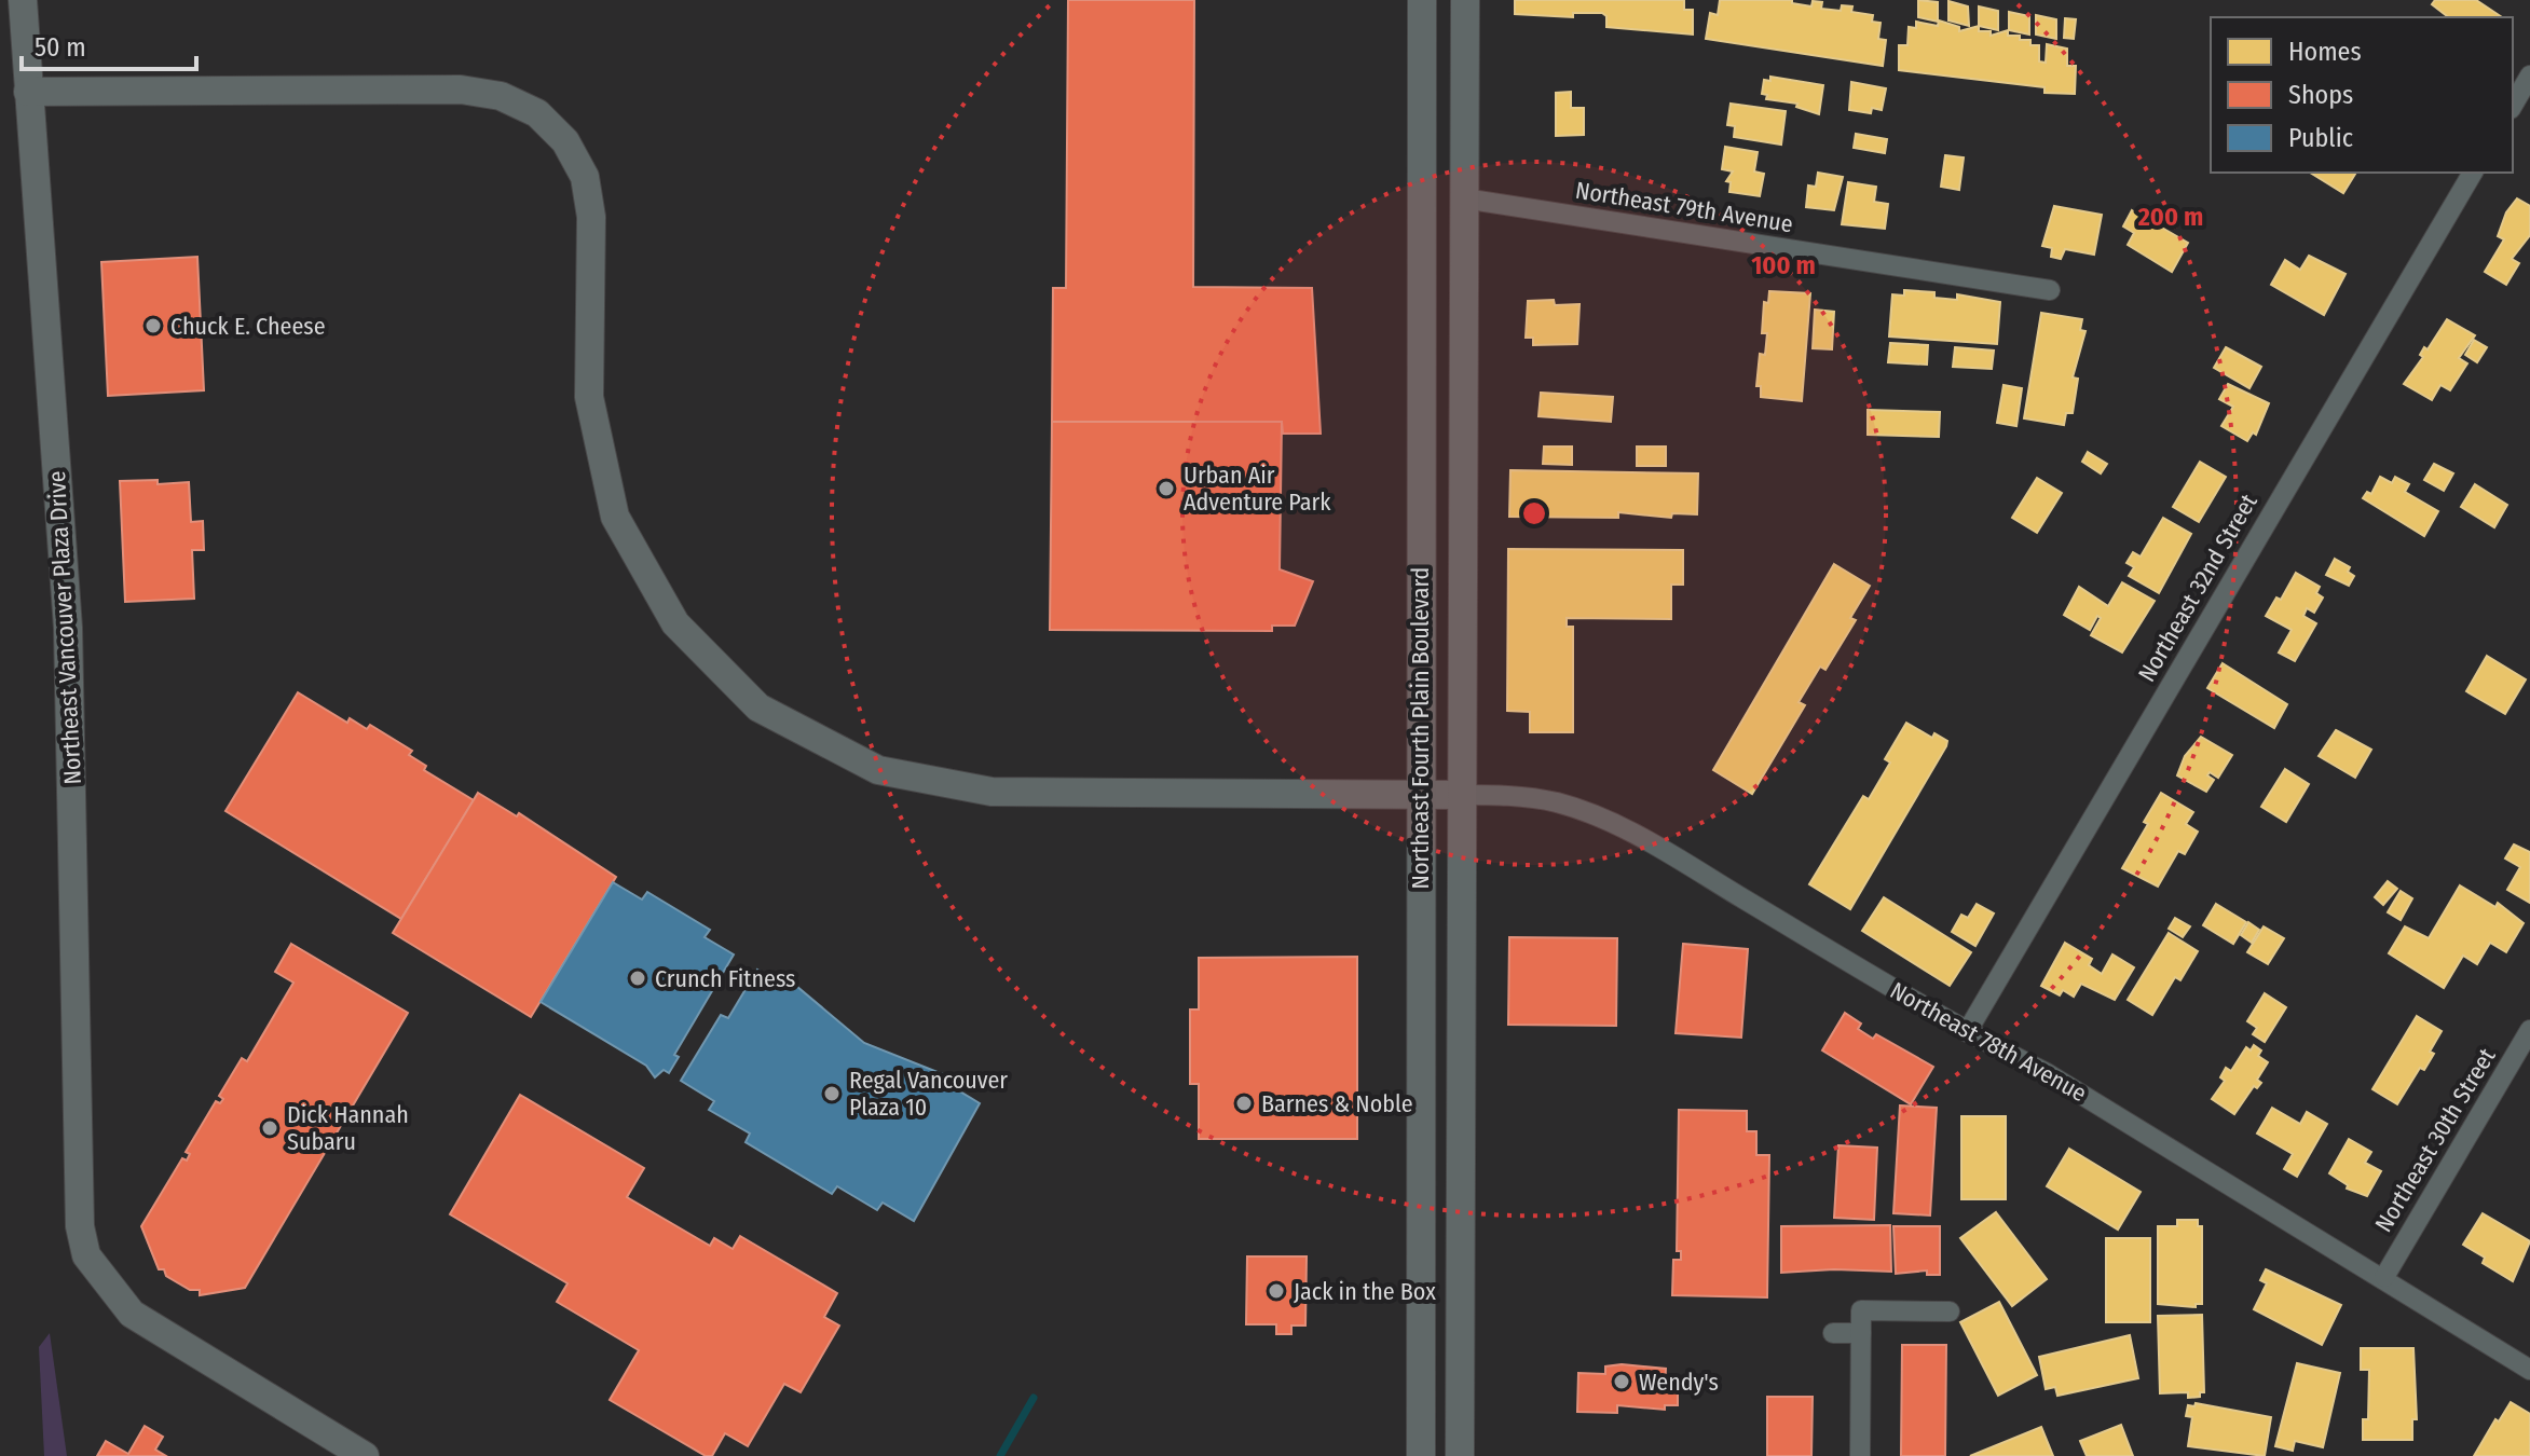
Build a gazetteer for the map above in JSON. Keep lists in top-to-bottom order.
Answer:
{
  "streets": {
    "street": [
      "Northeast 79th Avenue",
      "Northeast 32nd Street",
      "Northeast Vancouver Plaza Drive",
      "Northeast Fourth Plain Boulevard",
      "Northeast 78th Avenue",
      "Northeast 30th Street"
    ]
  },
  "crossings": [
    ["Northeast 79th Avenue", "Northeast Fourth Plain Boulevard"],
    ["Northeast 32nd Street", "Northeast 78th Avenue"],
    ["Northeast Vancouver Plaza Drive", "Northeast 78th Avenue"],
    ["Northeast Fourth Plain Boulevard", "Northeast 78th Avenue"],
    ["Northeast 78th Avenue", "Northeast 30th Street"]
  ],
  "places": [
    "Chuck E. Cheese",
    "Urban Air Adventure Park",
    "Crunch Fitness",
    "Regal Vancouver Plaza 10",
    "Barnes & Noble",
    "Dick Hannah Subaru",
    "Jack in the Box",
    "Wendy's"
  ],
  "legend": ["Homes", "Shops", "Public"],
  "scale_bar": "50 m",
  "rings": ["200 m", "100 m"]
}
